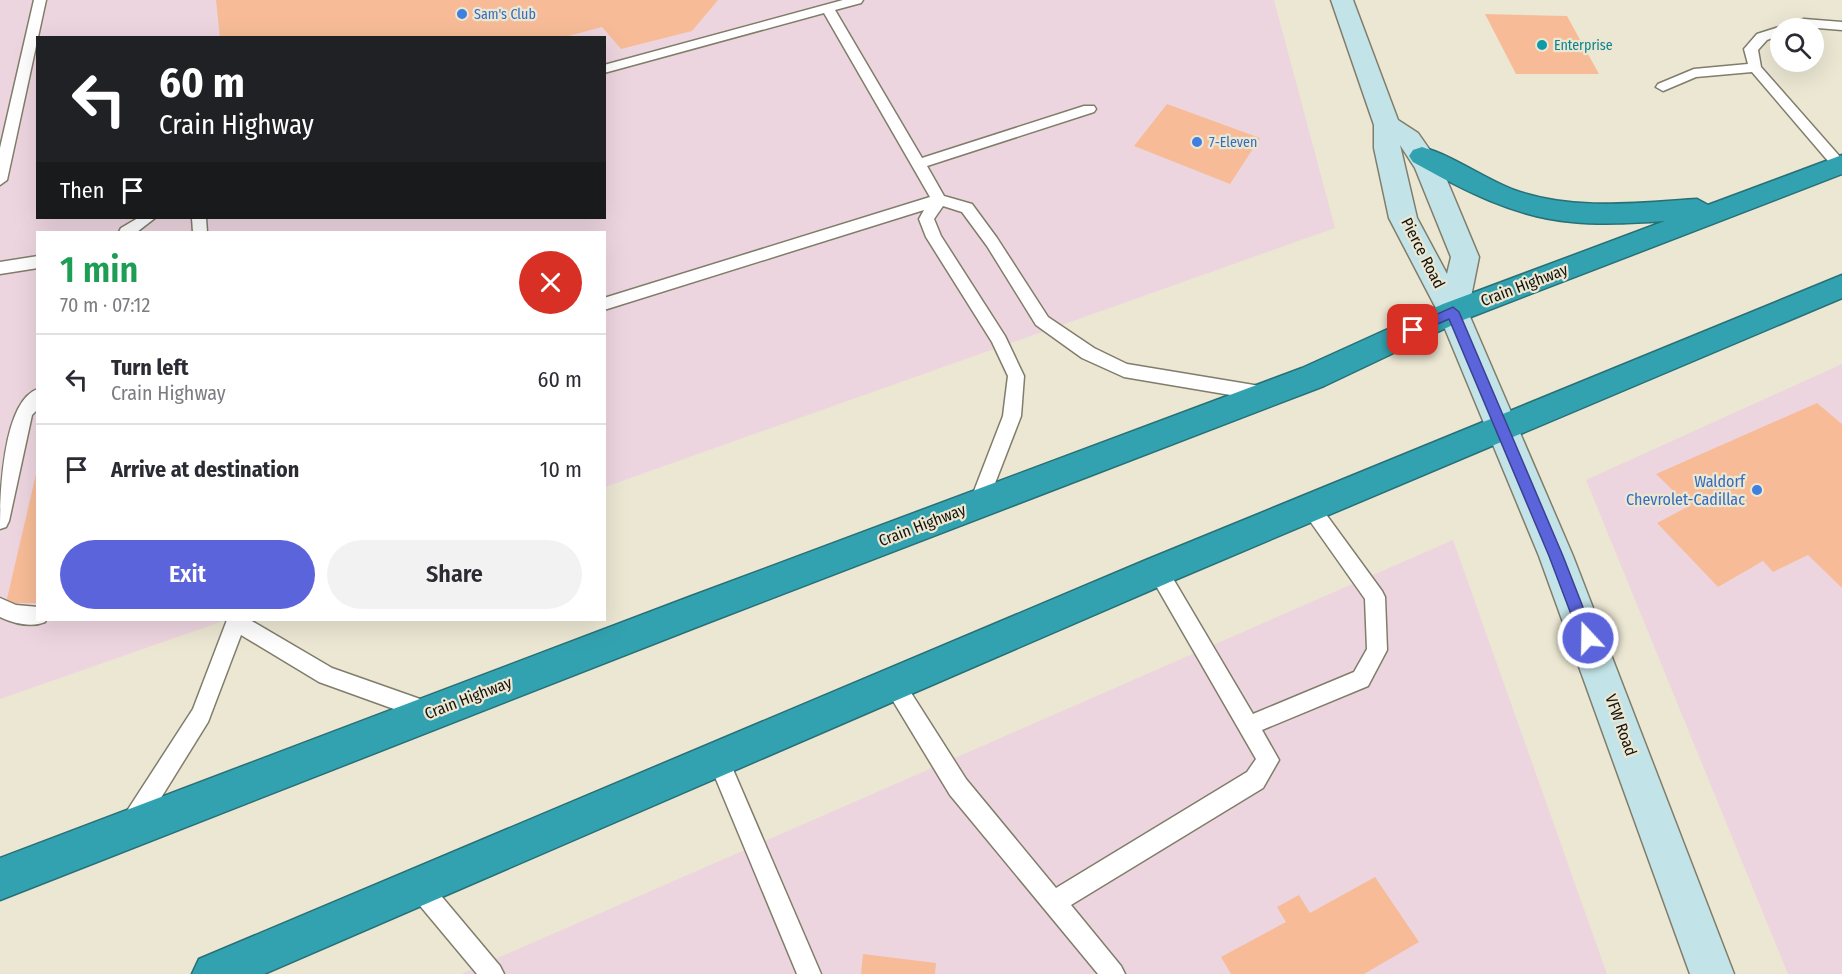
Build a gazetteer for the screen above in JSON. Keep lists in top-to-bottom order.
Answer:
{
  "streets": {
    "highway": ["Crain Highway"],
    "main road": ["Pierce Road", "VFW Road"]
  },
  "crossings": [
    ["Pierce Road", "Crain Highway"],
    ["Pierce Road", "VFW Road"],
    ["Crain Highway", "VFW Road"]
  ],
  "places": [
    "Sam's Club",
    "Enterprise",
    "7-Eleven",
    "Waldorf Chevrolet-Cadillac"
  ],
  "page": {
    "turn": ["60 m", "Crain Highway"],
    "then": "Then",
    "heading": ["1 min", "70 m · 07:12"],
    "list": [
      {
        "name": "Turn left",
        "note": "Crain Highway",
        "value": "60 m"
      },
      {
        "name": "Arrive at destination",
        "value": "10 m"
      }
    ],
    "buttons": ["Exit", "Share"]
  }
}
